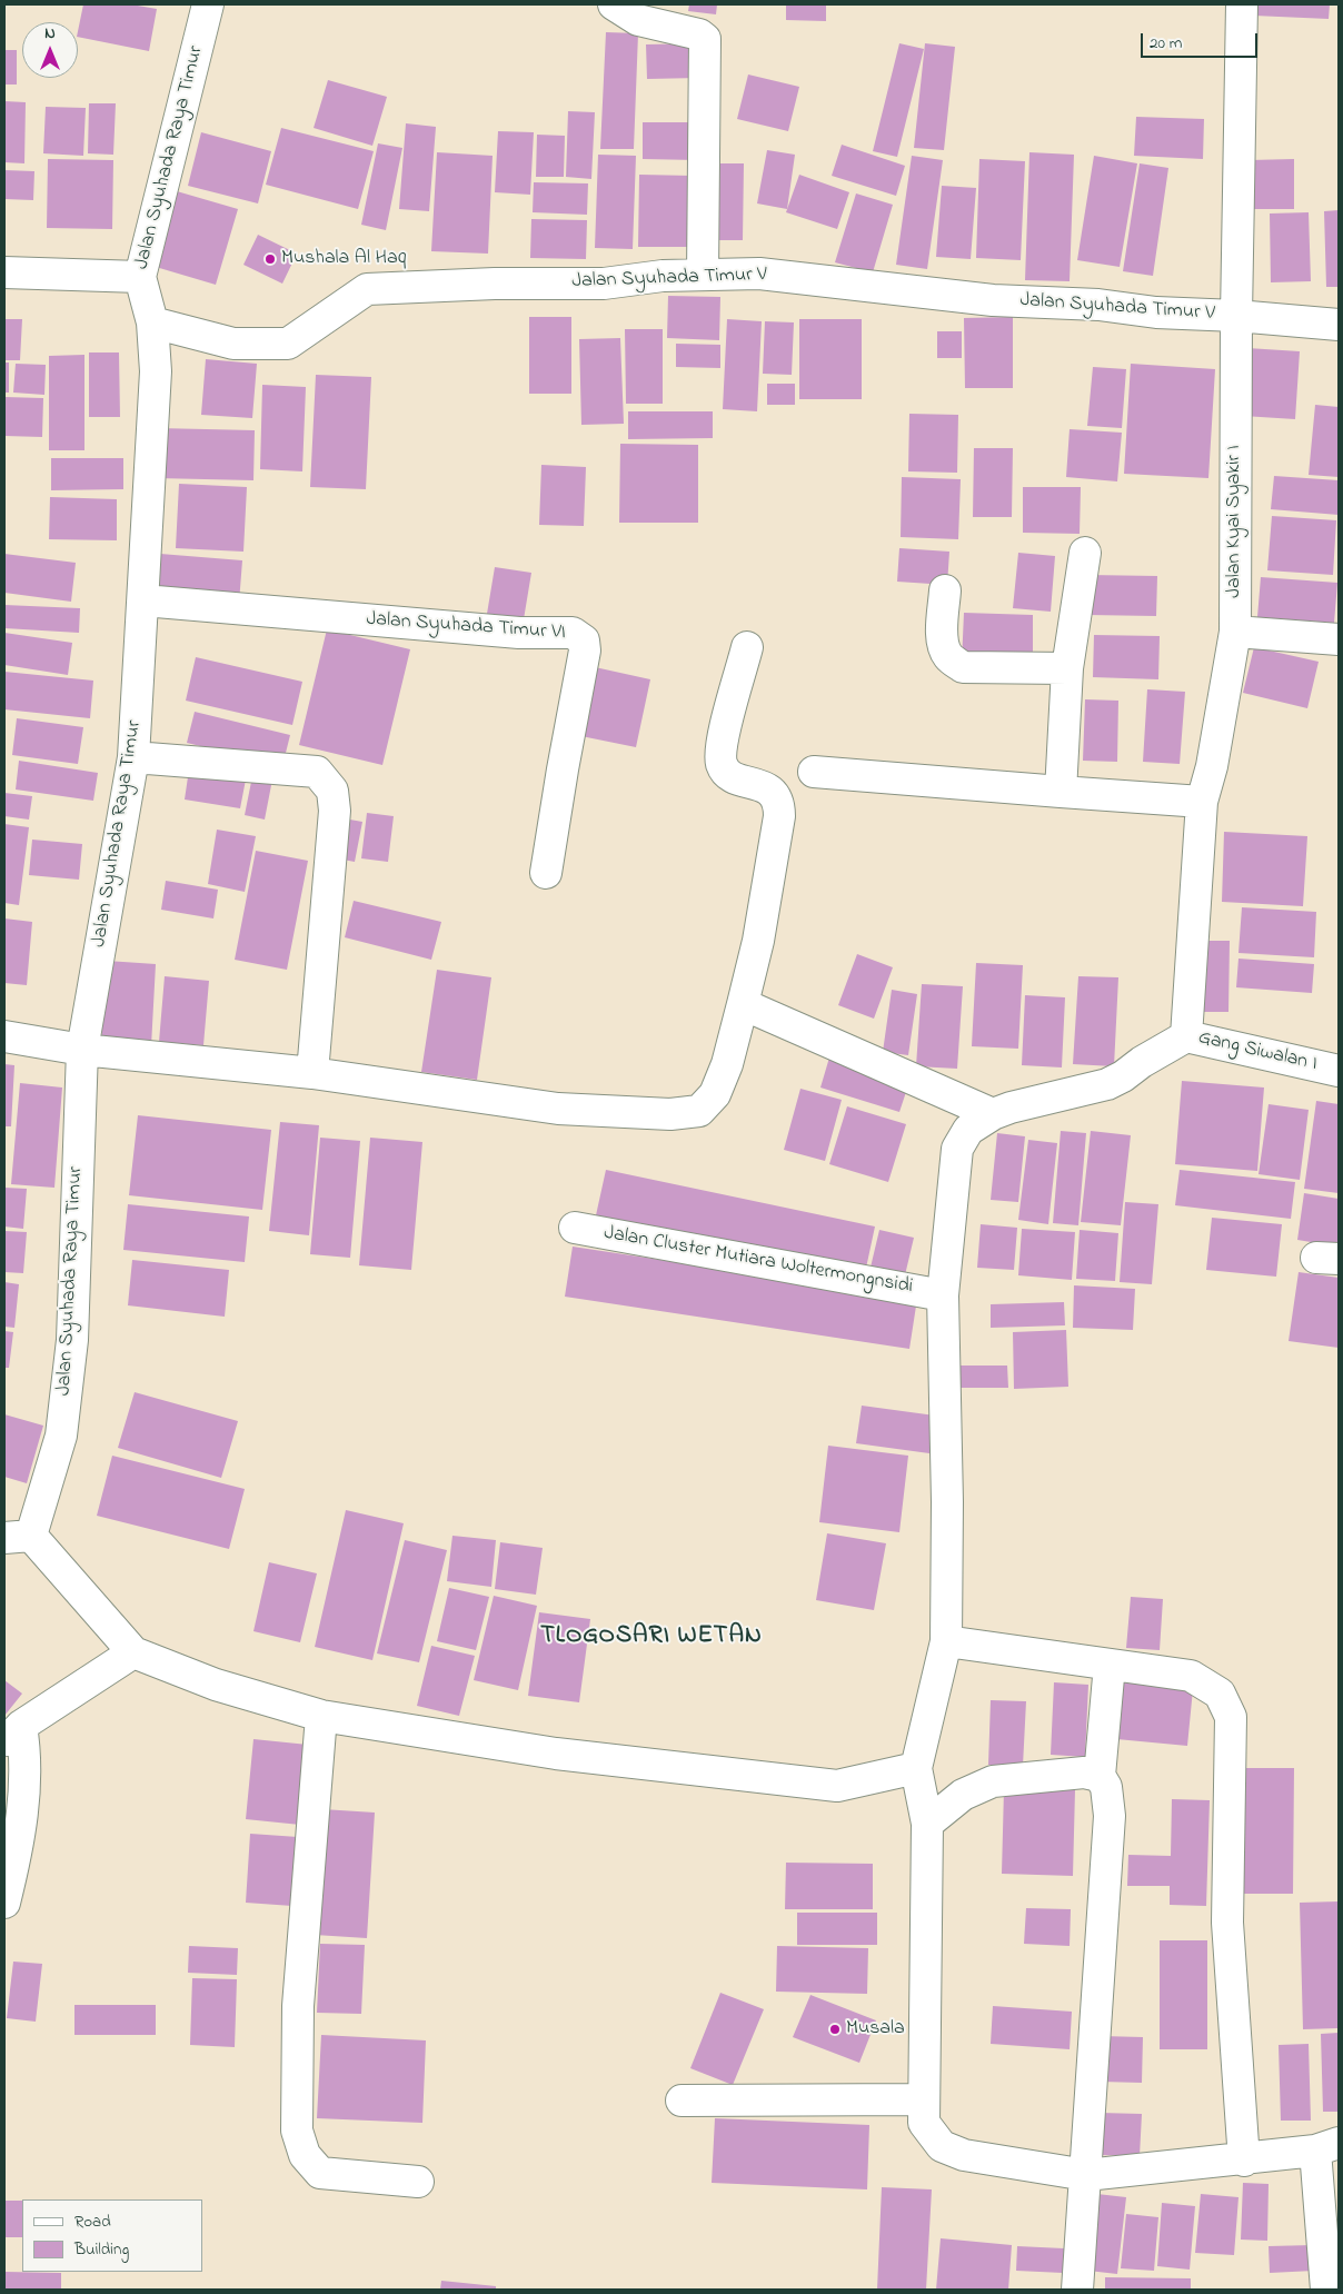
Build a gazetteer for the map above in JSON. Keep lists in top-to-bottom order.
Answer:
{
  "streets": {
    "street": [
      "Jalan Syuhada Raya Timur",
      "Jalan Syuhada Timur V",
      "Jalan Kyai Syakir I",
      "Jalan Syuhada Timur VI",
      "Gang Siwalan I",
      "Jalan Cluster Mutiara Woltermongnsidi"
    ]
  },
  "crossings": [
    ["Jalan Syuhada Raya Timur", "Jalan Syuhada Timur V"],
    ["Jalan Syuhada Raya Timur", "Jalan Syuhada Timur VI"],
    ["Jalan Syuhada Timur V", "Jalan Kyai Syakir I"],
    ["Jalan Kyai Syakir I", "Gang Siwalan I"],
    ["Gang Siwalan I", "Jalan Cluster Mutiara Woltermongnsidi"]
  ],
  "districts": ["TLOGOSARI WETAN"],
  "places": ["Mushala Al Haq", "Musala"],
  "legend": ["Road", "Building"],
  "scale_bar": "20 m",
  "north": "top"
}
